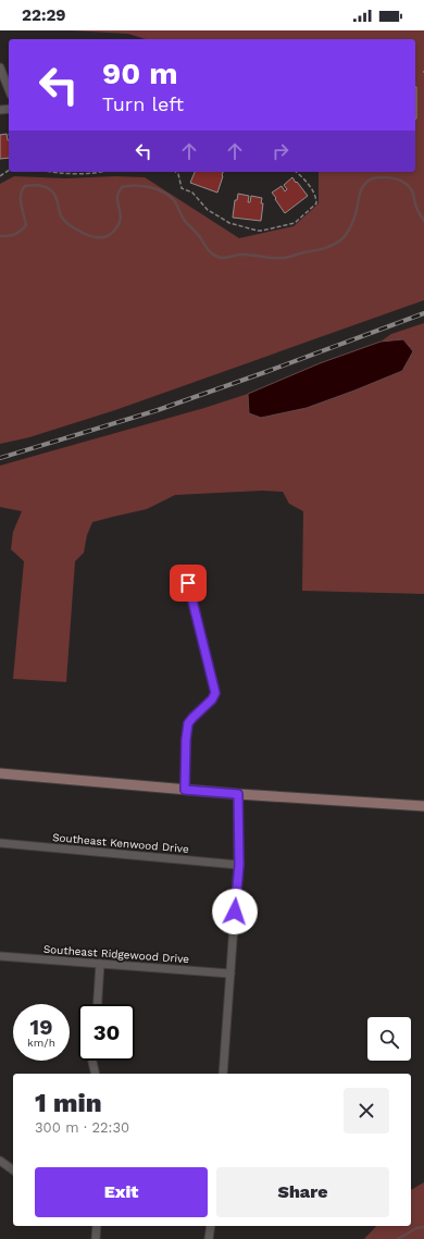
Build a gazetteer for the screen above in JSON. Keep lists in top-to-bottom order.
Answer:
{
  "streets": {
    "street": ["Southeast Kenwood Drive", "Southeast Ridgewood Drive"]
  },
  "page": {
    "status": "22:29",
    "turn": ["90 m", "Turn left"],
    "speed": "19 km/h",
    "limit": "30",
    "heading": ["1 min", "300 m · 22:30"],
    "buttons": ["Exit", "Share"]
  }
}
